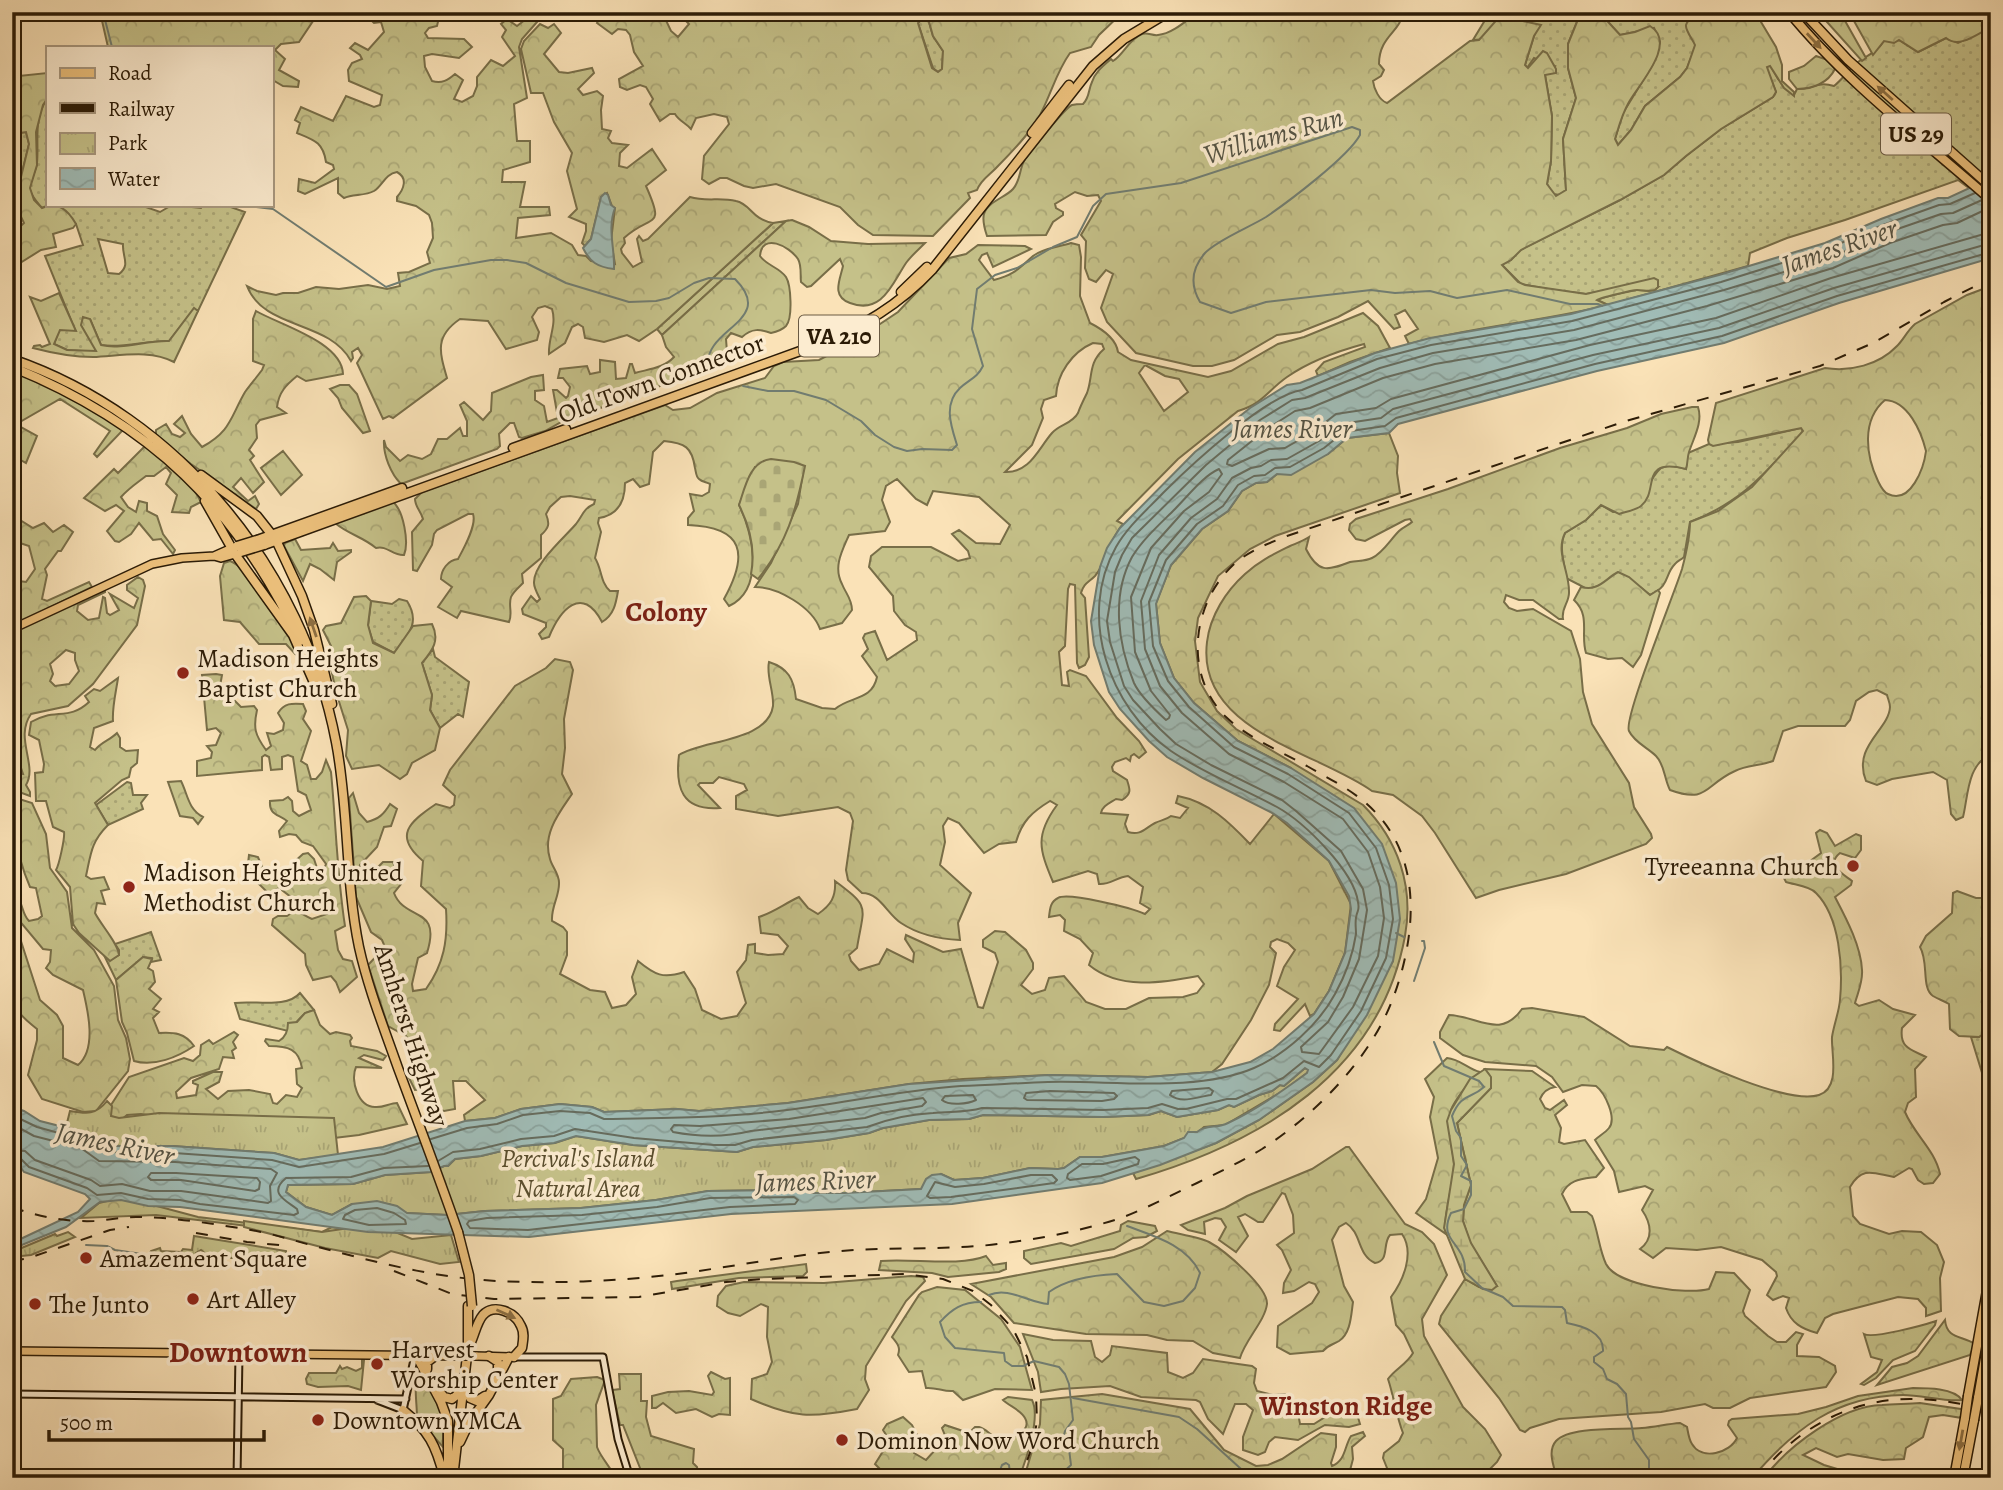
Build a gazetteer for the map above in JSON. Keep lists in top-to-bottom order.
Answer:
{
  "streets": {
    "highway": [
      "US 29",
      "VA 210",
      "Old Town Connector",
      "Amherst Highway"
    ]
  },
  "districts": ["Colony", "Downtown", "Winston Ridge"],
  "water": ["Williams Run", "James River"],
  "parks": ["Percival's Island Natural Area"],
  "places": [
    "Madison Heights Baptist Church",
    "Tyreeanna Church",
    "Madison Heights United Methodist Church",
    "Amazement Square",
    "Art Alley",
    "The Junto",
    "Harvest Worship Center",
    "Downtown YMCA",
    "Dominon Now Word Church"
  ],
  "legend": [
    "Road",
    "Railway",
    "Park",
    "Water"
  ],
  "scale_bar": "500 m"
}
